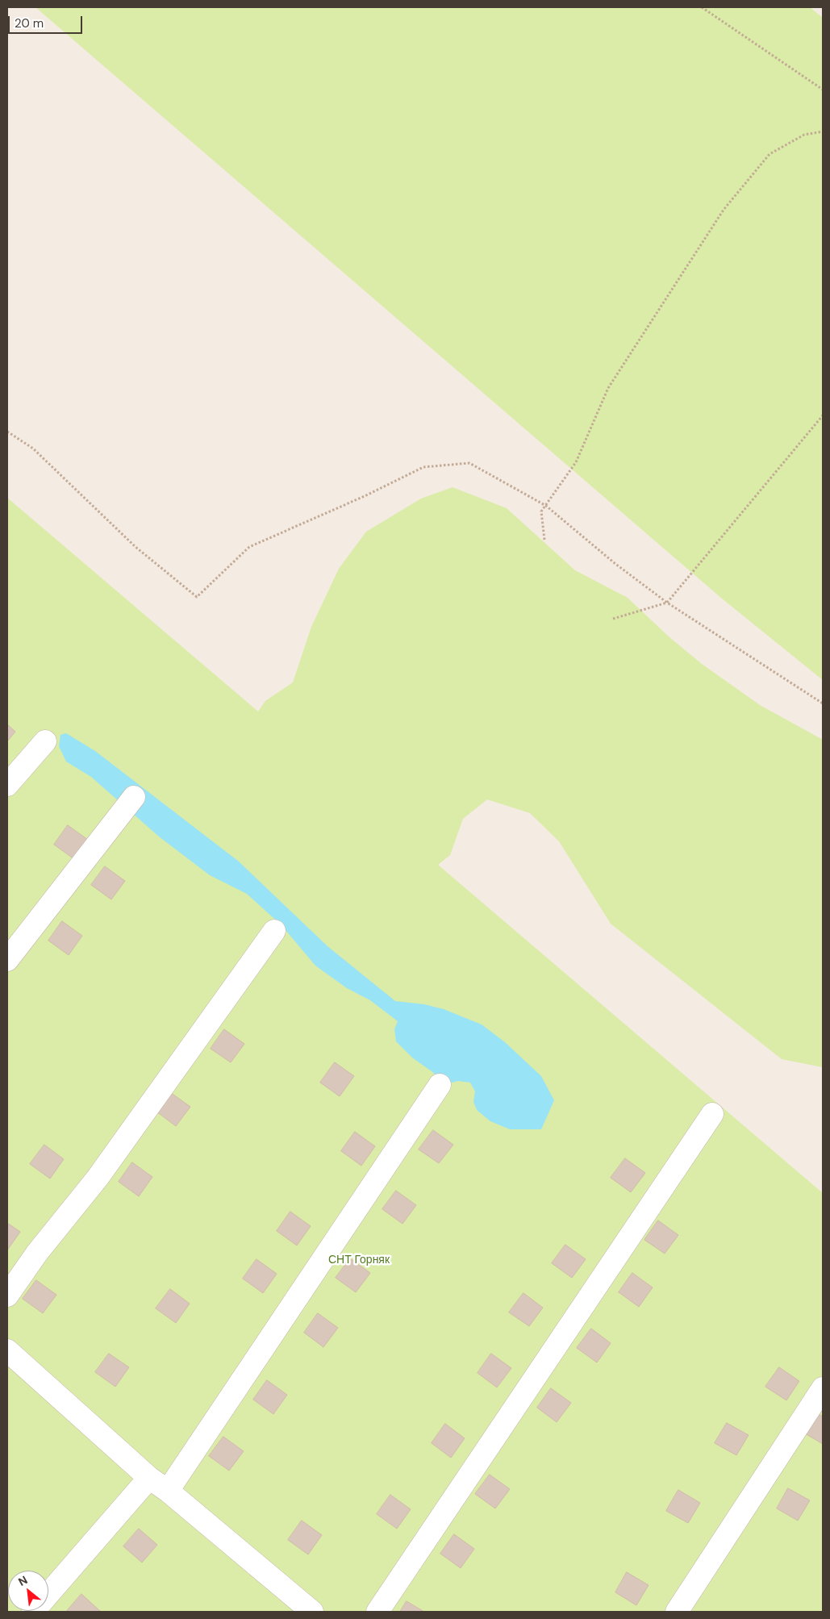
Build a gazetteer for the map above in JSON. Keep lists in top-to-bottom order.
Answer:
{
  "parks": ["СНТ Горняк"],
  "scale_bar": "20 m",
  "north": "top left"
}
